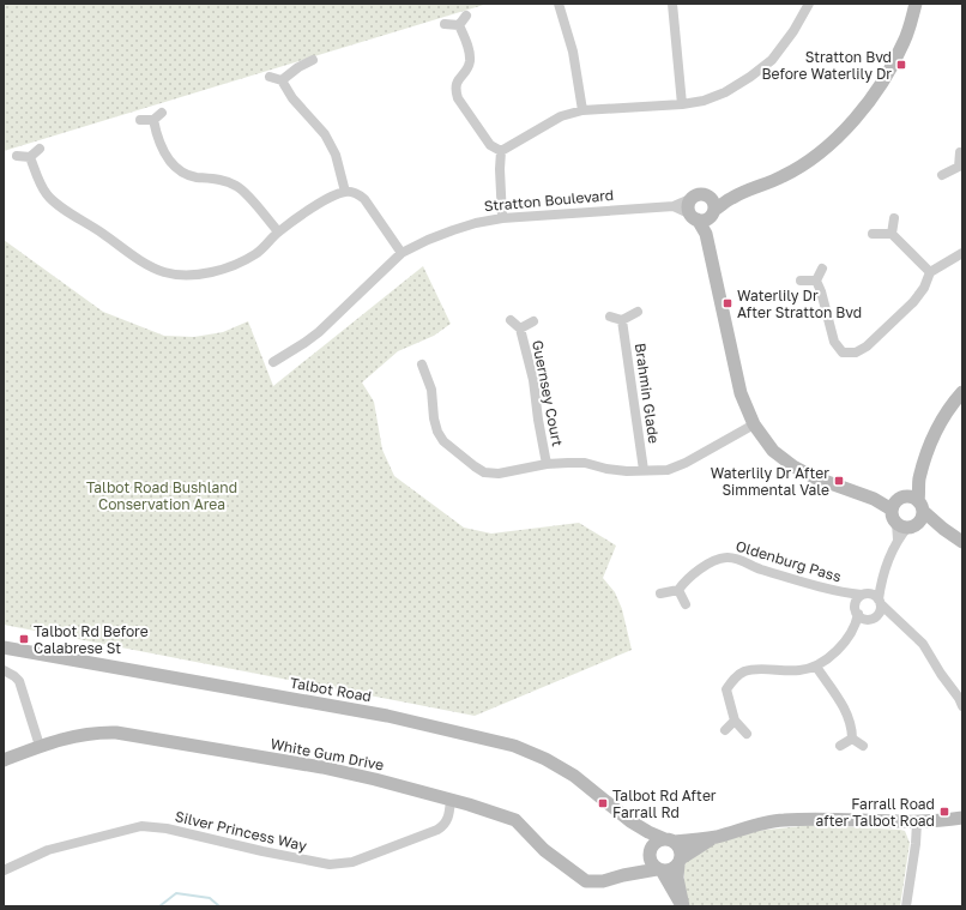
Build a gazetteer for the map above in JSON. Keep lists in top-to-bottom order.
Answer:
{
  "streets": {
    "street": [
      "Stratton Boulevard",
      "Guernsey Court",
      "Brahmin Glade",
      "Oldenburg Pass",
      "Talbot Road",
      "White Gum Drive",
      "Silver Princess Way"
    ]
  },
  "crossings": [
    ["Talbot Road", "White Gum Drive"],
    ["White Gum Drive", "Silver Princess Way"]
  ],
  "parks": ["Talbot Road Bushland Conservation Area"],
  "places": {
    "transit": [
      "Stratton Bvd Before Waterlily Dr",
      "Waterlily Dr After Stratton Bvd",
      "Waterlily Dr After Simmental Vale",
      "Talbot Rd Before Calabrese St",
      "Talbot Rd After Farrall Rd",
      "Farrall Road after Talbot Road"
    ]
  }
}
